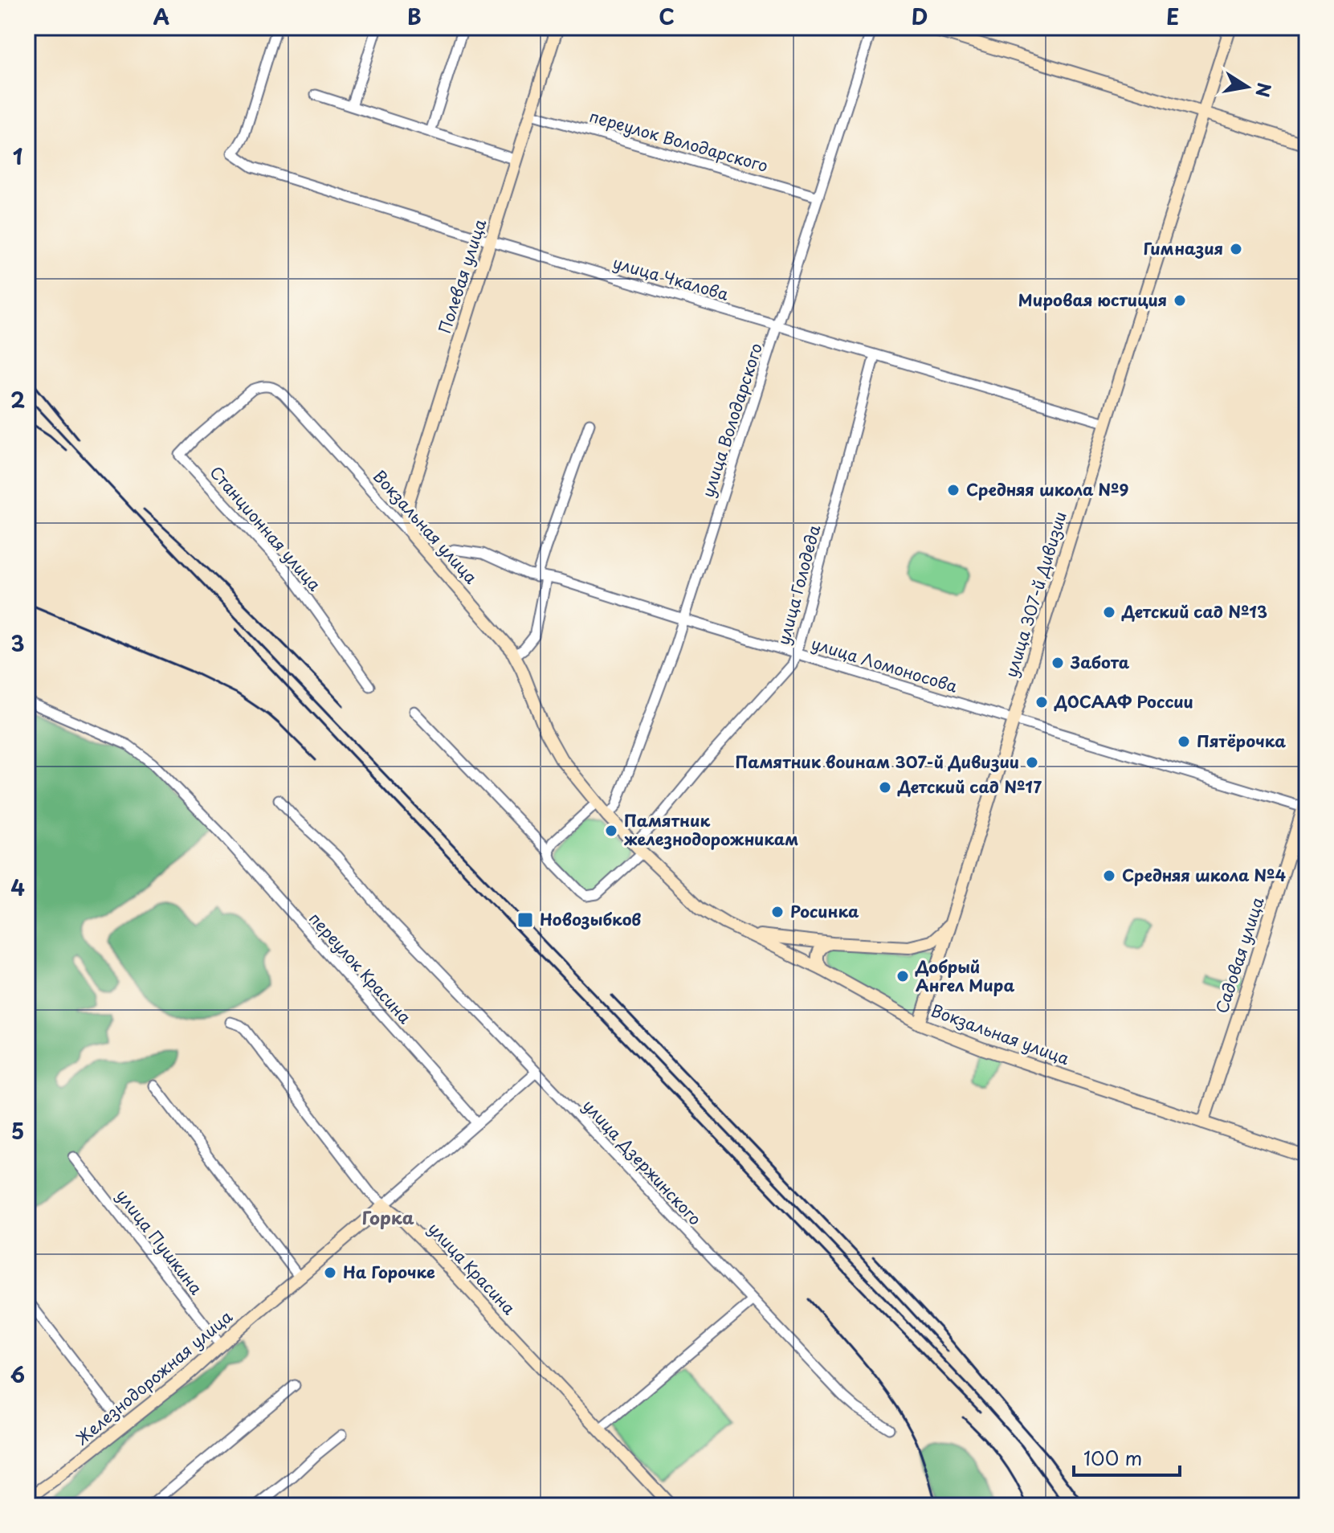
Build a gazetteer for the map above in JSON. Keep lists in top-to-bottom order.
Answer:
{
  "streets": {
    "street": [
      "переулок Володарского",
      "Полевая улица",
      "улица Чкалова",
      "улица Володарского",
      "Вокзальная улица",
      "Станционная улица",
      "улица Голодеда",
      "улица 307-й Дивизии",
      "улица Ломоносова",
      "Садовая улица",
      "переулок Красина",
      "улица Дзержинского",
      "улица Пушкина",
      "улица Красина",
      "Железнодорожная улица"
    ]
  },
  "crossings": [
    ["переулок Володарского", "Полевая улица"],
    ["переулок Володарского", "улица Володарского"],
    ["Полевая улица", "улица Чкалова"],
    ["Полевая улица", "Вокзальная улица"],
    ["улица Чкалова", "улица Володарского"],
    ["улица Чкалова", "улица Голодеда"],
    ["улица Чкалова", "улица 307-й Дивизии"],
    ["улица Володарского", "Вокзальная улица"],
    ["улица Володарского", "улица Ломоносова"],
    ["Вокзальная улица", "Станционная улица"],
    ["Вокзальная улица", "улица Голодеда"],
    ["Вокзальная улица", "улица 307-й Дивизии"],
    ["Вокзальная улица", "Садовая улица"],
    ["улица Голодеда", "улица Ломоносова"],
    ["улица 307-й Дивизии", "улица Ломоносова"],
    ["улица Ломоносова", "Садовая улица"],
    ["переулок Красина", "Железнодорожная улица"],
    ["улица Дзержинского", "Железнодорожная улица"],
    ["улица Пушкина", "Железнодорожная улица"],
    ["улица Красина", "Железнодорожная улица"]
  ],
  "districts": ["Горка"],
  "places": {
    "other": [
      "Гимназия",
      "Мировая юстиция",
      "Средняя школа №9",
      "Детский сад №13",
      "Забота",
      "ДОСААФ России",
      "Пятёрочка",
      "Памятник воинам 307-й Дивизии",
      "Детский сад №17",
      "Памятник железнодорожникам",
      "Средняя школа №4",
      "Росинка",
      "Добрый Ангел Мира",
      "На Горочке"
    ],
    "transit": ["Новозыбков"]
  },
  "scale_bar": "100 m",
  "north": "right",
  "grid": {
    "columns": [
      "A",
      "B",
      "C",
      "D",
      "E"
    ],
    "rows": [
      "1",
      "2",
      "3",
      "4",
      "5",
      "6"
    ]
  }
}
